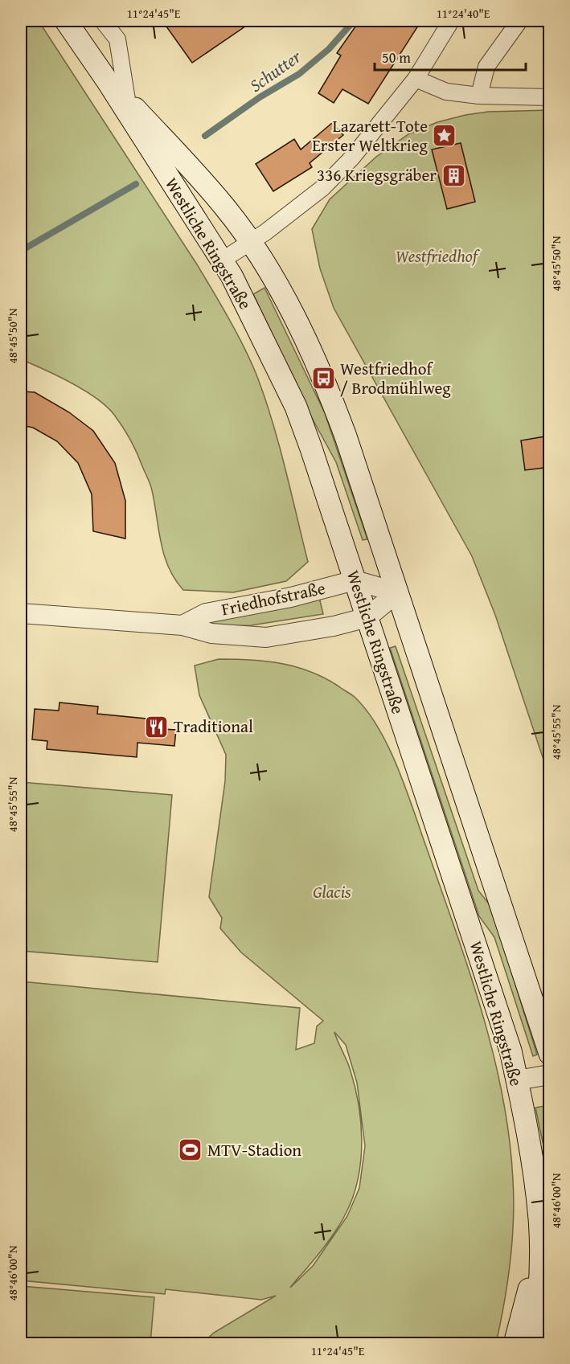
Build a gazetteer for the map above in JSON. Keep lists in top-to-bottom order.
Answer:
{
  "streets": {
    "main road": ["Westliche Ringstraße"],
    "street": ["Friedhofstraße"]
  },
  "crossings": [
    ["Westliche Ringstraße", "Friedhofstraße"]
  ],
  "water": ["Schutter"],
  "parks": ["Westfriedhof", "Glacis"],
  "places": {
    "place": ["Lazarett-Tote Erster Weltkrieg"],
    "building": ["336 Kriegsgräber"],
    "bus stop": ["Westfriedhof / Brodmühlweg"],
    "restaurant": ["Traditional"],
    "sports": ["MTV-Stadion"]
  },
  "scale_bar": "50 m",
  "coordinates": [
    "11°24'45\"E",
    "11°24'40\"E",
    "48°45'50\"N",
    "48°45'55\"N",
    "48°46'00\"N"
  ]
}
